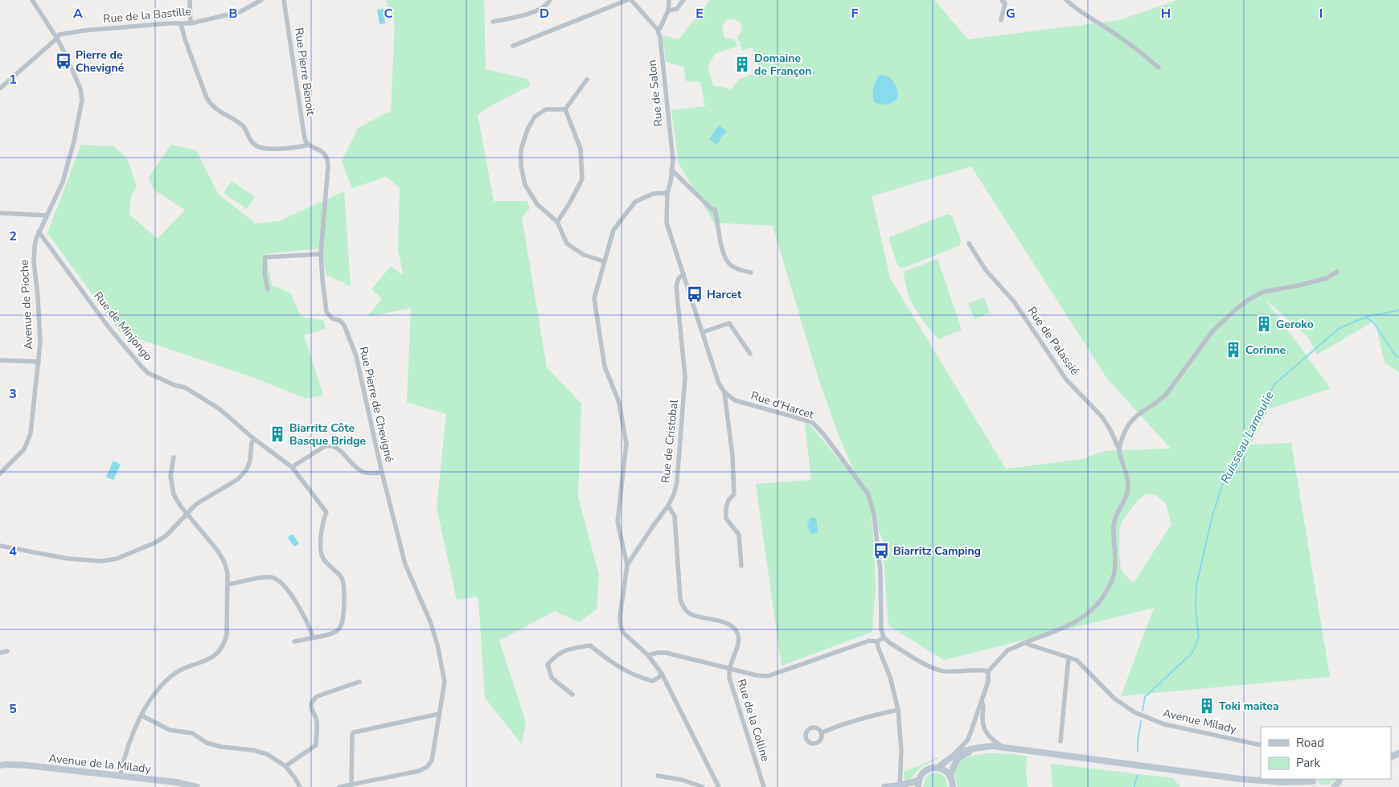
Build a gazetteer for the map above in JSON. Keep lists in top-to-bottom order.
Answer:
{
  "streets": {
    "main road": ["Avenue de la Milady"],
    "street": [
      "Rue de la Bastille",
      "Rue Pierre Benoit",
      "Rue de Salon",
      "Avenue de Pioche",
      "Rue de Minjongo",
      "Rue de Palassié",
      "Rue Pierre de Chevigné",
      "Rue d'Harcet",
      "Rue de Cristobal",
      "Rue de la Colline",
      "Avenue Milady"
    ]
  },
  "crossings": [
    ["Rue de la Bastille", "Avenue de Pioche"],
    ["Rue Pierre Benoit", "Rue Pierre de Chevigné"],
    ["Avenue de Pioche", "Rue de Minjongo"],
    ["Rue de Cristobal", "Rue de la Colline"]
  ],
  "water": ["Ruisseau Lamoulie"],
  "places": {
    "bus stop": ["Pierre de Chevigné", "Harcet", "Biarritz Camping"],
    "building": [
      "Domaine de Françon",
      "Geroko",
      "Corinne",
      "Biarritz Côte Basque Bridge",
      "Toki maitea"
    ]
  },
  "legend": ["Road", "Park"],
  "grid": {
    "columns": [
      "A",
      "B",
      "C",
      "D",
      "E",
      "F",
      "G",
      "H",
      "I"
    ],
    "rows": [
      "1",
      "2",
      "3",
      "4",
      "5"
    ]
  }
}
